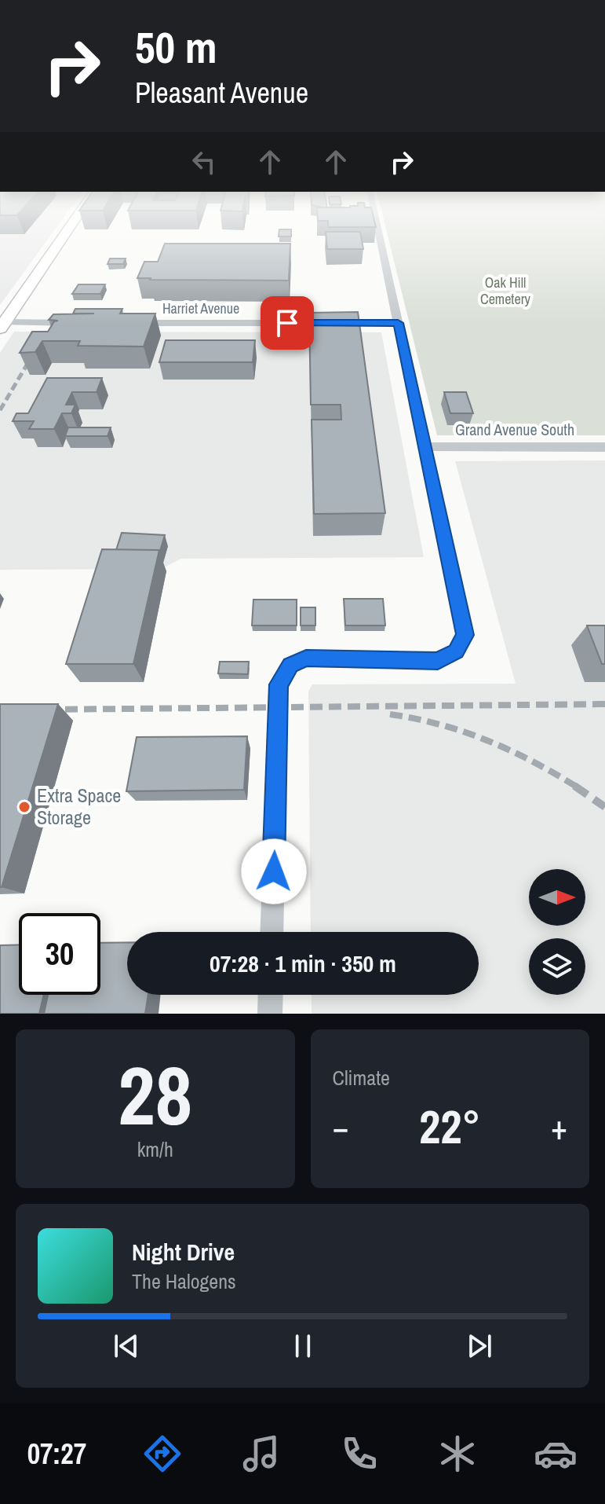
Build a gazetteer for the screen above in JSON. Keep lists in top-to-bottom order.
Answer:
{
  "streets": {
    "street": ["Harriet Avenue", "Grand Avenue South"]
  },
  "parks": ["Oak Hill Cemetery"],
  "places": ["Extra Space Storage"],
  "north": "right",
  "page": {
    "turn": ["50 m", "Pleasant Avenue"],
    "limit": "30",
    "trip": "07:28 · 1 min · 350 m",
    "tile": [
      ["28", "km/h"],
      "Climate"
    ],
    "heat": ["−", "22°", "+"],
    "song": ["Night Drive", "The Halogens"],
    "tabs": "07:27"
  }
}
